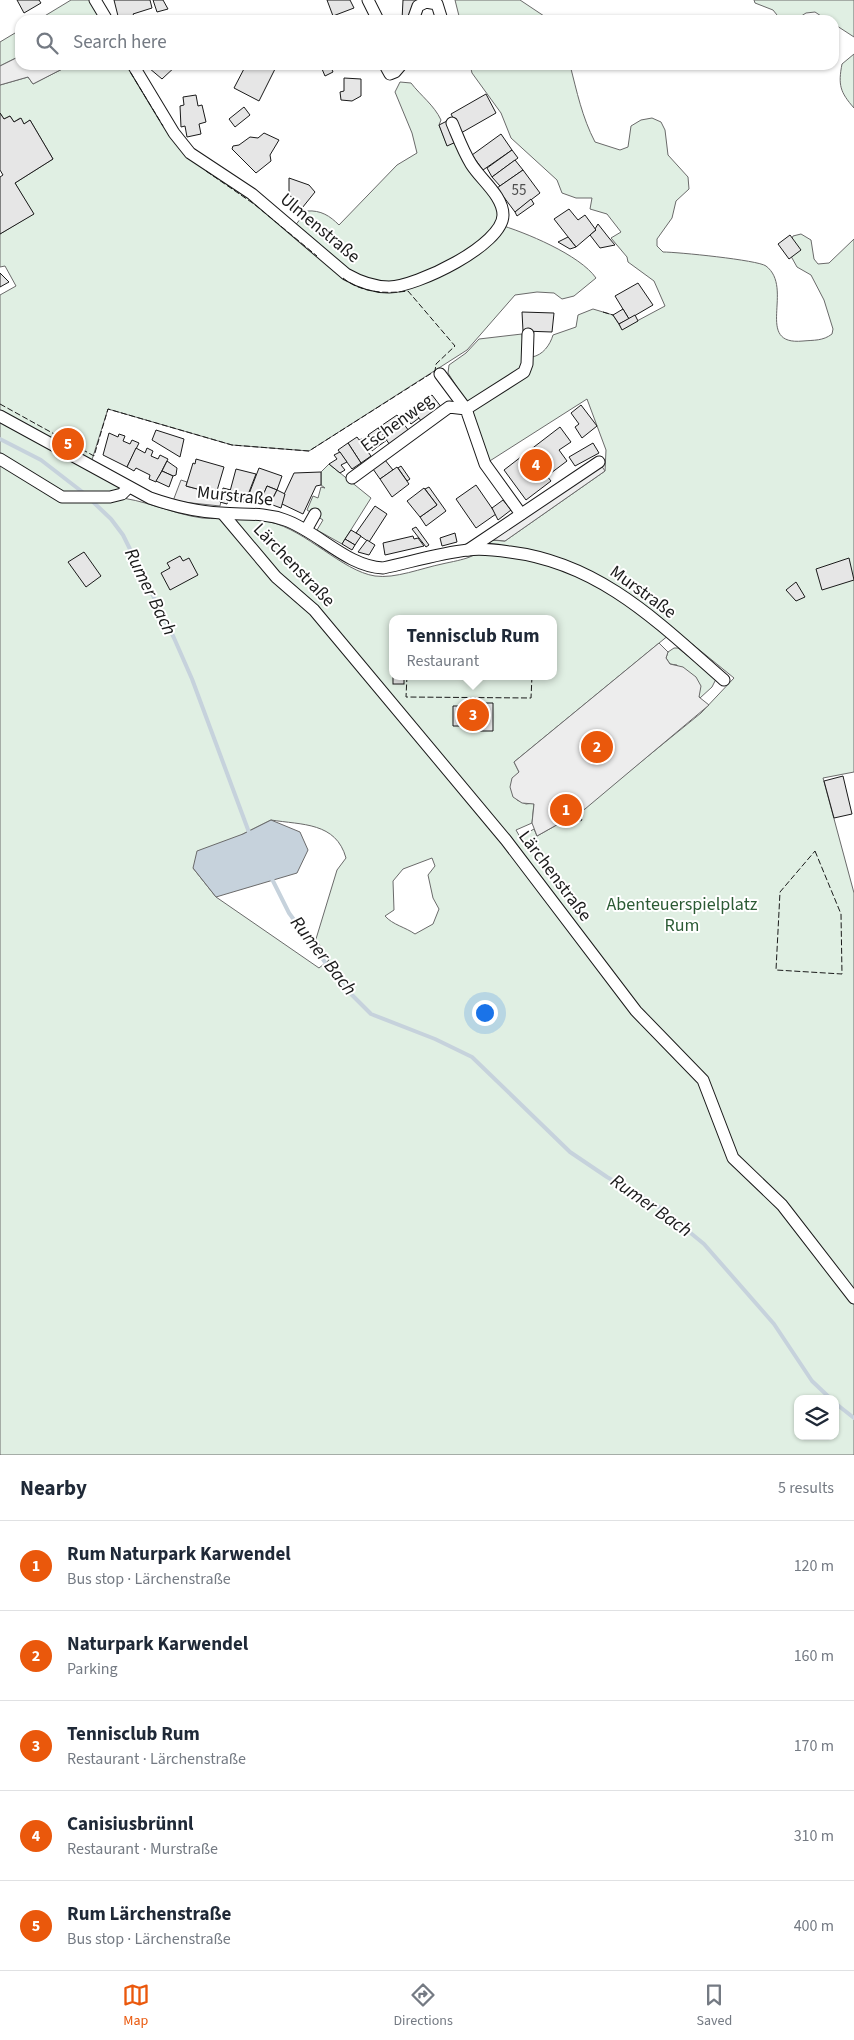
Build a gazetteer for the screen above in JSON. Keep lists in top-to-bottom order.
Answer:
{
  "streets": {
    "street": [
      "Ulmenstraße",
      "Eschenweg",
      "Murstraße",
      "Lärchenstraße"
    ]
  },
  "crossings": [
    ["Eschenweg", "Murstraße"],
    ["Murstraße", "Lärchenstraße"]
  ],
  "water": ["Rumer Bach"],
  "parks": ["Abenteuerspielplatz Rum"],
  "house_numbers": ["55"],
  "page": {
    "search": "Search here",
    "pins": [
      "5",
      "4",
      "3",
      "2",
      "1"
    ],
    "popup": ["Tennisclub Rum", "Restaurant"],
    "heading": ["Nearby", "5 results"],
    "list": [
      {
        "mark": "1",
        "name": "Rum Naturpark Karwendel",
        "note": "Bus stop · Lärchenstraße",
        "value": "120 m"
      },
      {
        "mark": "2",
        "name": "Naturpark Karwendel",
        "note": "Parking",
        "value": "160 m"
      },
      {
        "mark": "3",
        "name": "Tennisclub Rum",
        "note": "Restaurant · Lärchenstraße",
        "value": "170 m"
      },
      {
        "mark": "4",
        "name": "Canisiusbrünnl",
        "note": "Restaurant · Murstraße",
        "value": "310 m"
      },
      {
        "mark": "5",
        "name": "Rum Lärchenstraße",
        "note": "Bus stop · Lärchenstraße",
        "value": "400 m"
      }
    ],
    "nav": ["Map", "Directions", "Saved"]
  }
}
